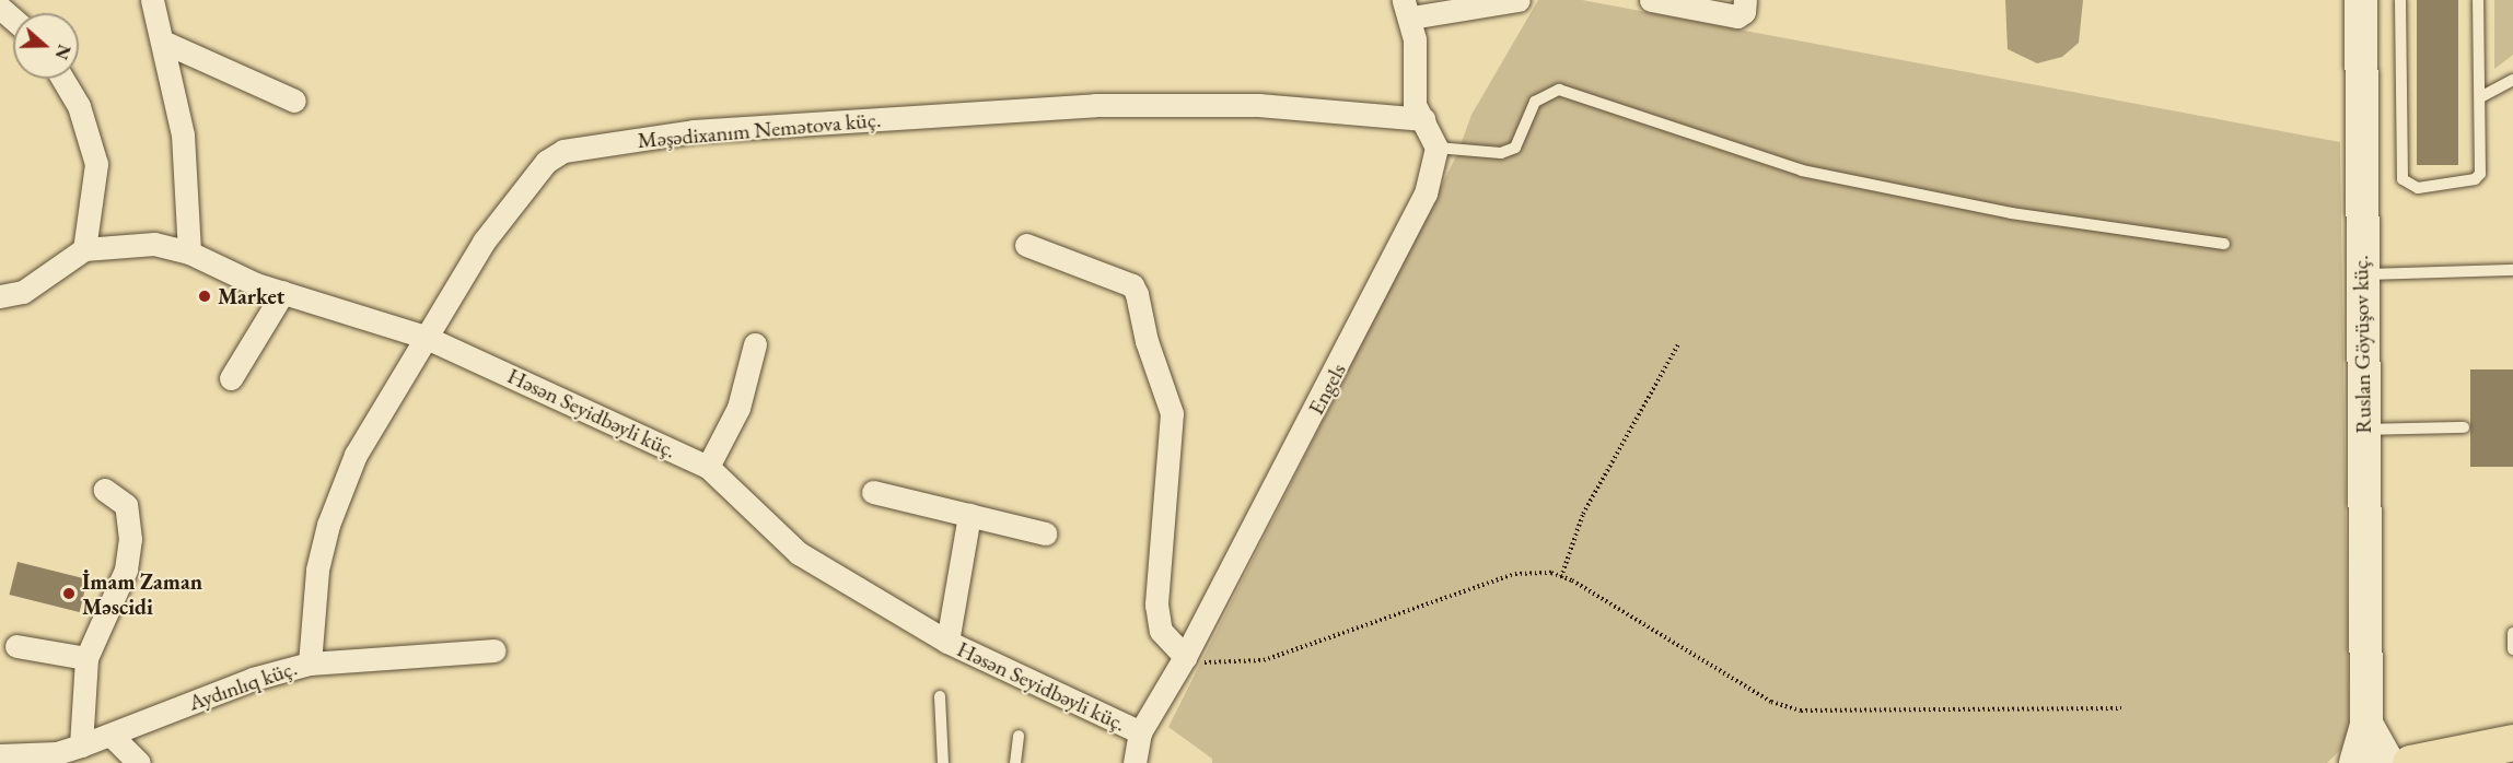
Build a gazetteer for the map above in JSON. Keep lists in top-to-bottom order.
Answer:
{
  "streets": {
    "street": [
      "Məşədixanım Nemətova küç.",
      "Ruslan Göyüşov küç.",
      "Engels",
      "Həsən Seyidbəyli küç.",
      "Aydınlıq küç."
    ]
  },
  "crossings": [
    ["Məşədixanım Nemətova küç.", "Həsən Seyidbəyli küç."],
    ["Məşədixanım Nemətova küç.", "Aydınlıq küç."],
    ["Engels", "Həsən Seyidbəyli küç."]
  ],
  "places": ["Market", "İmam Zaman Məscidi"],
  "north": "right"
}
